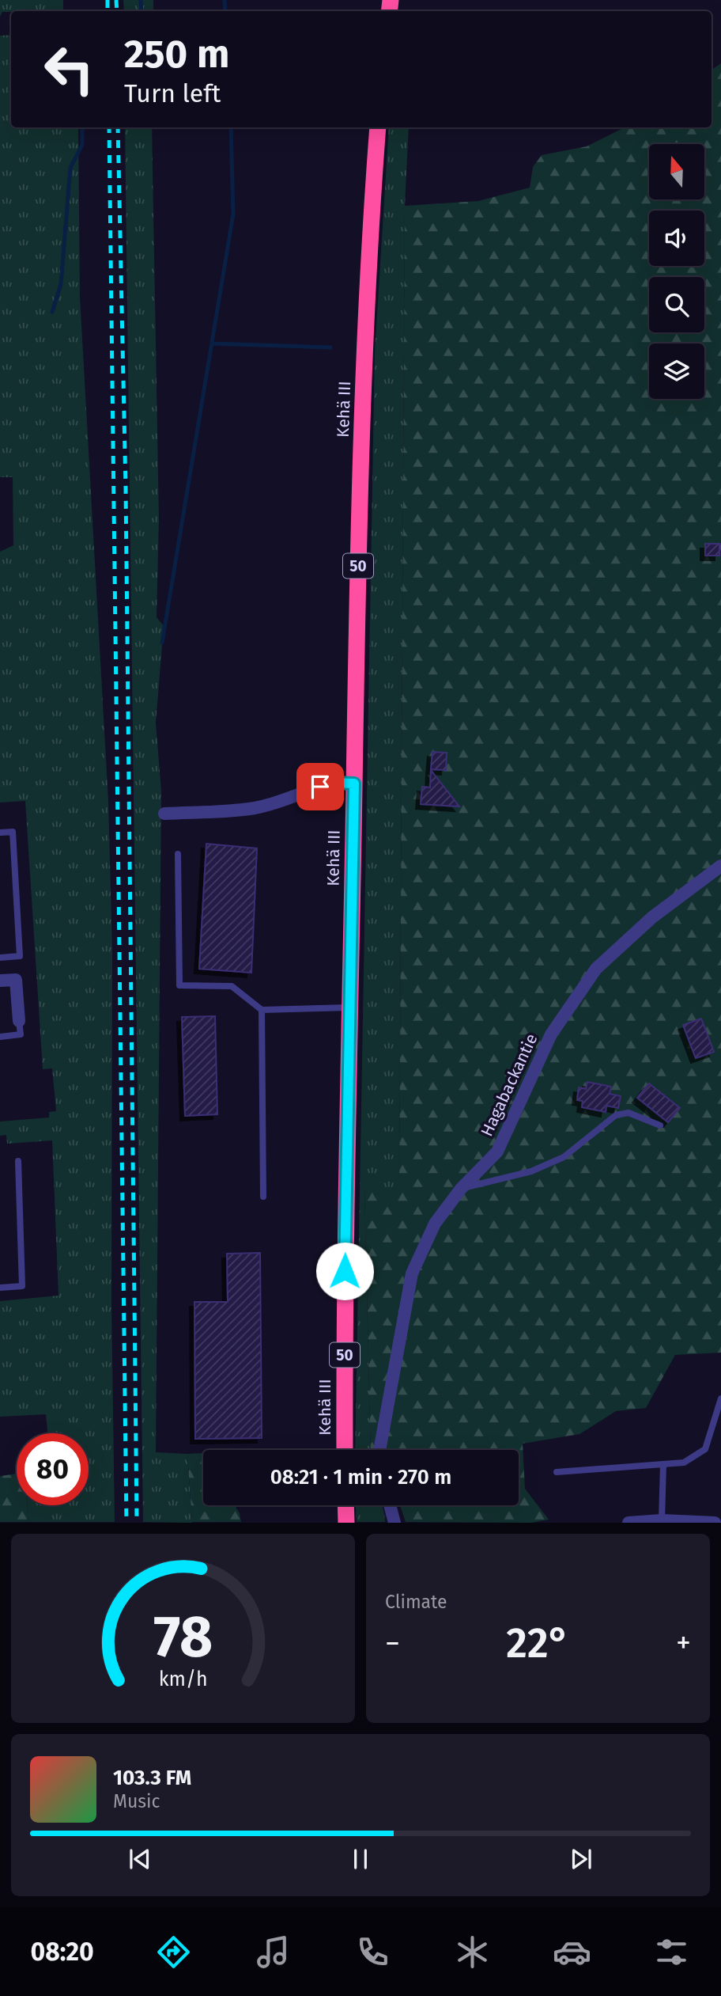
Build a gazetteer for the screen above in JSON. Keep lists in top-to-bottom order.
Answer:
{
  "streets": {
    "highway": ["Kehä III", "50"],
    "street": ["Hagabackantie"]
  },
  "north": "top",
  "page": {
    "turn": ["250 m", "Turn left"],
    "limit": "80",
    "trip": "08:21 · 1 min · 270 m",
    "tile": "Climate",
    "heat": ["−", "22°", "+"],
    "song": ["103.3 FM", "Music"],
    "tabs": "08:20",
    "gauge": ["78", "km/h"]
  }
}
